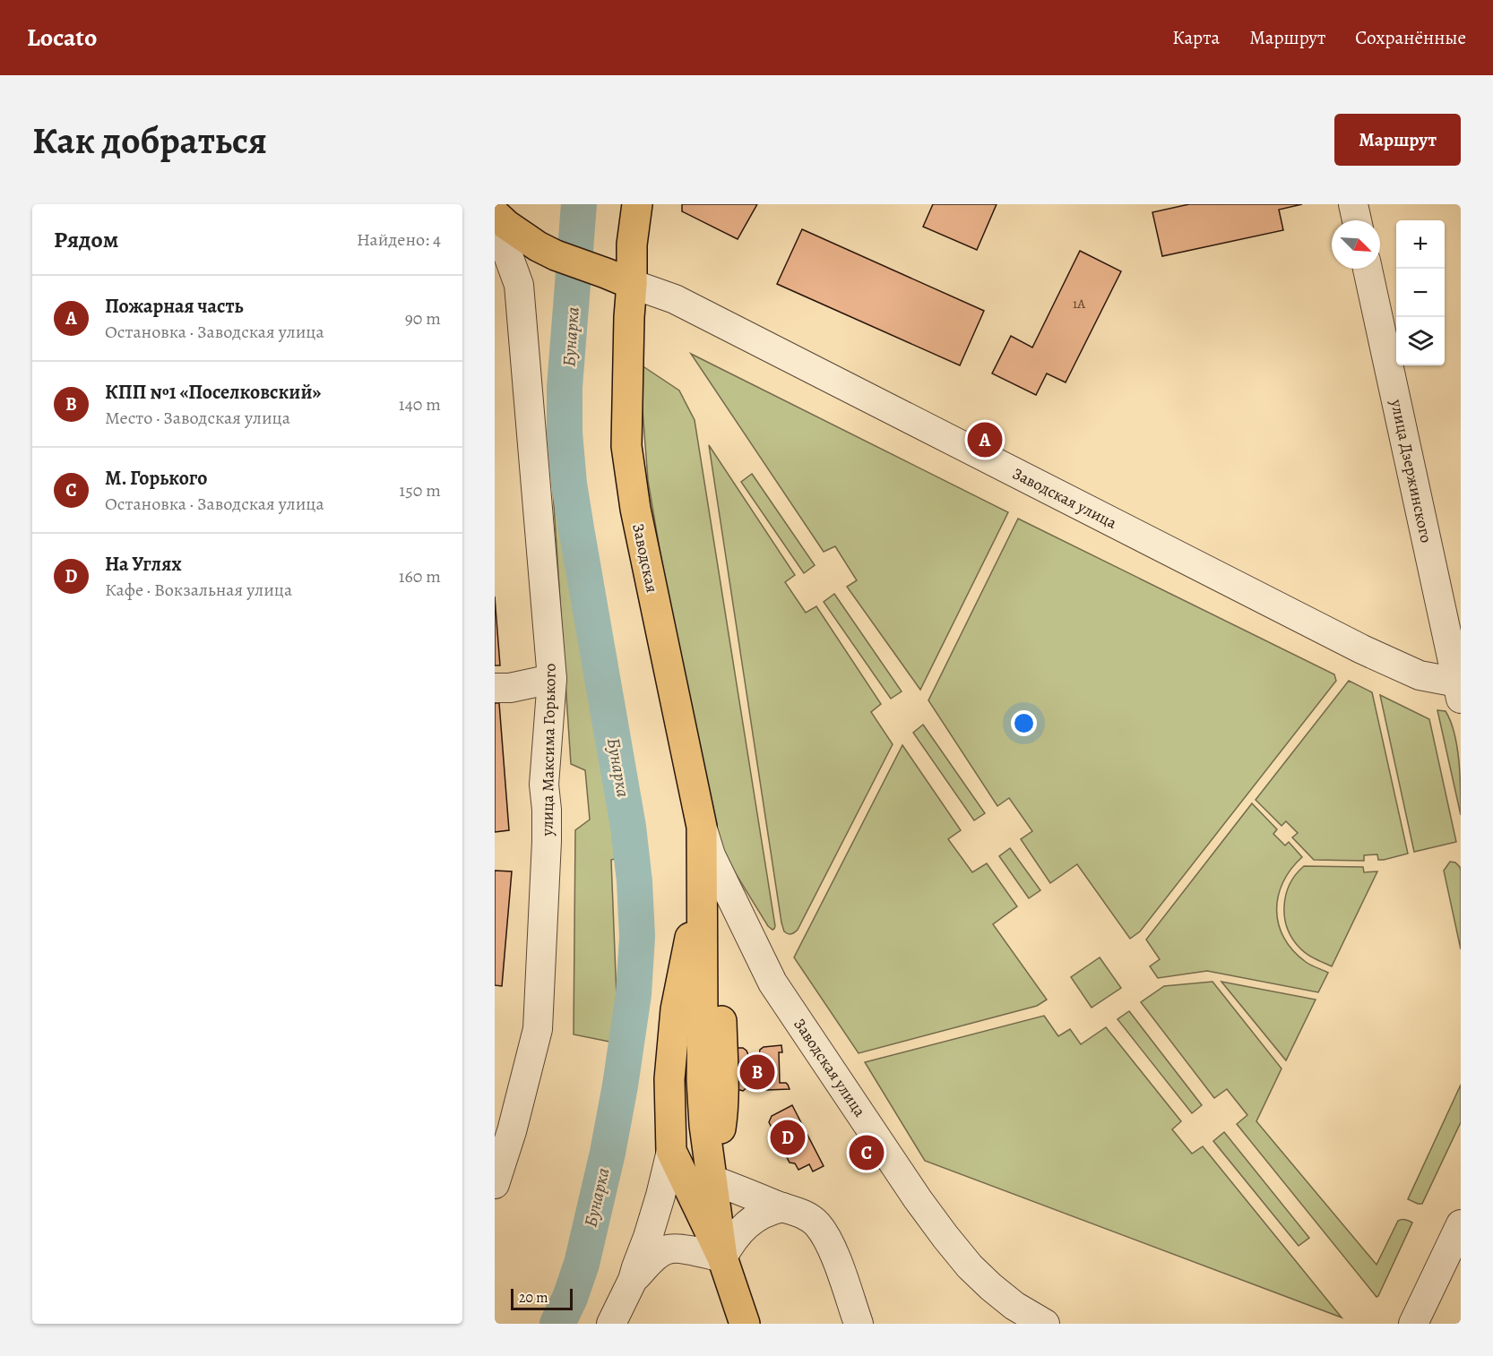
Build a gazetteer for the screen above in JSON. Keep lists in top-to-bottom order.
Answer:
{
  "streets": {
    "main road": ["Заводская"],
    "street": ["улица Дзержинского", "Заводская улица", "улица Максима Горького"]
  },
  "crossings": [
    ["улица Дзержинского", "Заводская улица"],
    ["Заводская улица", "Заводская"]
  ],
  "water": ["Бунарка"],
  "house_numbers": ["1А"],
  "scale_bar": "20 m",
  "north": "bottom right",
  "page": {
    "header": "Locato",
    "nav": ["Карта", "Маршрут", "Сохранённые"],
    "buttons": "Маршрут",
    "title": "Как добраться",
    "heading": ["Рядом", "Найдено: 4"],
    "map_buttons": ["+", "−"],
    "list": [
      {
        "mark": "A",
        "name": "Пожарная часть",
        "note": "Остановка · Заводская улица",
        "value": "90 m"
      },
      {
        "mark": "B",
        "name": "КПП №1 «Поселковский»",
        "note": "Место · Заводская улица",
        "value": "140 m"
      },
      {
        "mark": "C",
        "name": "М. Горького",
        "note": "Остановка · Заводская улица",
        "value": "150 m"
      },
      {
        "mark": "D",
        "name": "На Углях",
        "note": "Кафе · Вокзальная улица",
        "value": "160 m"
      }
    ],
    "pins": [
      "A",
      "B",
      "D",
      "C"
    ],
    "scale": "20 m"
  }
}
